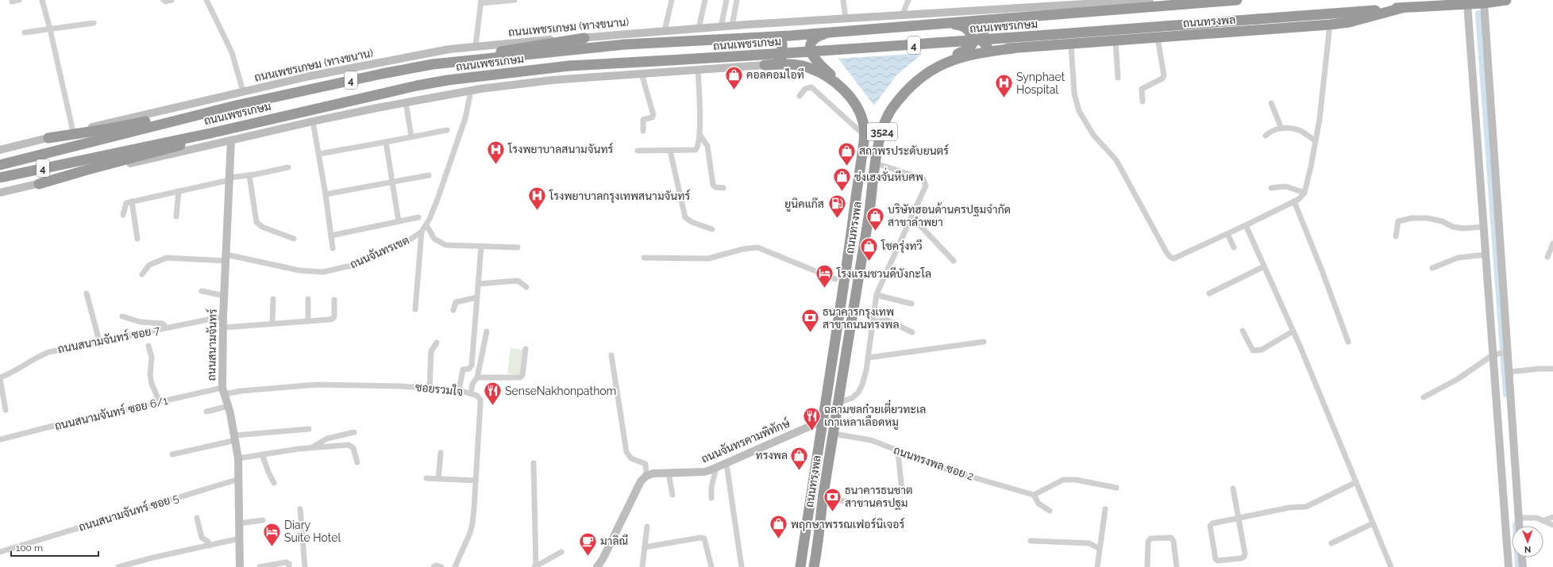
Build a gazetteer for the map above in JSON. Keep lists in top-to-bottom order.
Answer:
{
  "streets": {
    "highway": [
      "ถนนทรงพล",
      "ถนนเพชรเกษม",
      "4",
      "3524"
    ],
    "main road": ["ถนนเพชรเกษม (ทางขนาน)", "ถนนสนามจันทร์", "ถนนจันทรคามพิทักษ์"],
    "street": [
      "ถนนจันทรเขต",
      "ถนนสนามจันทร์ ซอย 7",
      "ซอยรวมใจ",
      "ถนนสนามจันทร์ ซอย 6/1",
      "ถนนทรงพล ซอย 2",
      "ถนนสนามจันทร์ ซอย 5"
    ]
  },
  "crossings": [
    ["ถนนทรงพล", "ถนนเพชรเกษม"],
    ["ถนนทรงพล", "4"],
    ["ถนนทรงพล", "ถนนจันทรคามพิทักษ์"],
    ["ถนนทรงพล", "ถนนทรงพล ซอย 2"],
    ["4", "ถนนจันทรเขต"],
    ["4", "ถนนสนามจันทร์"],
    ["ถนนจันทรเขต", "ถนนสนามจันทร์"],
    ["ถนนสนามจันทร์ ซอย 7", "ถนนสนามจันทร์"],
    ["ถนนสนามจันทร์", "ซอยรวมใจ"],
    ["ถนนสนามจันทร์", "ถนนสนามจันทร์ ซอย 6/1"],
    ["ถนนสนามจันทร์", "ถนนสนามจันทร์ ซอย 5"],
    ["ซอยรวมใจ", "ถนนสนามจันทร์ ซอย 6/1"]
  ],
  "places": {
    "shop": [
      "คอลคอมไอที",
      "สถาพรประดับยนตร์",
      "ซ่งเฮงจั่นหีบศพ",
      "บริษัทฮอนด้านครปฐมจำกัด สาขาลำพยา",
      "โชครุ่งทวี",
      "ทรงพล",
      "พฤกษาพรรณเฟอร์นิเจอร์"
    ],
    "hospital": ["Synphaet Hospital", "โรงพยาบาลสนามจันทร์", "โรงพยาบาลกรุงเทพสนามจันทร์"],
    "fuel station": ["ยูนิคแก๊ส"],
    "hotel": ["โรงแรมชวนดีบังกะโล", "Diary Suite Hotel"],
    "bank": ["ธนาคารกรุงเทพ สาขาถนนทรงพล", "ธนาคารธนชาต สาขานครปฐม"],
    "restaurant": ["SenseNakhonpathom", "ฉลามชลก๋วยเตี๋ยวทะเล เกาเหลาเลือดหมู"],
    "cafe": ["มาลิณี"]
  },
  "scale_bar": "100 m",
  "north": "bottom"
}
